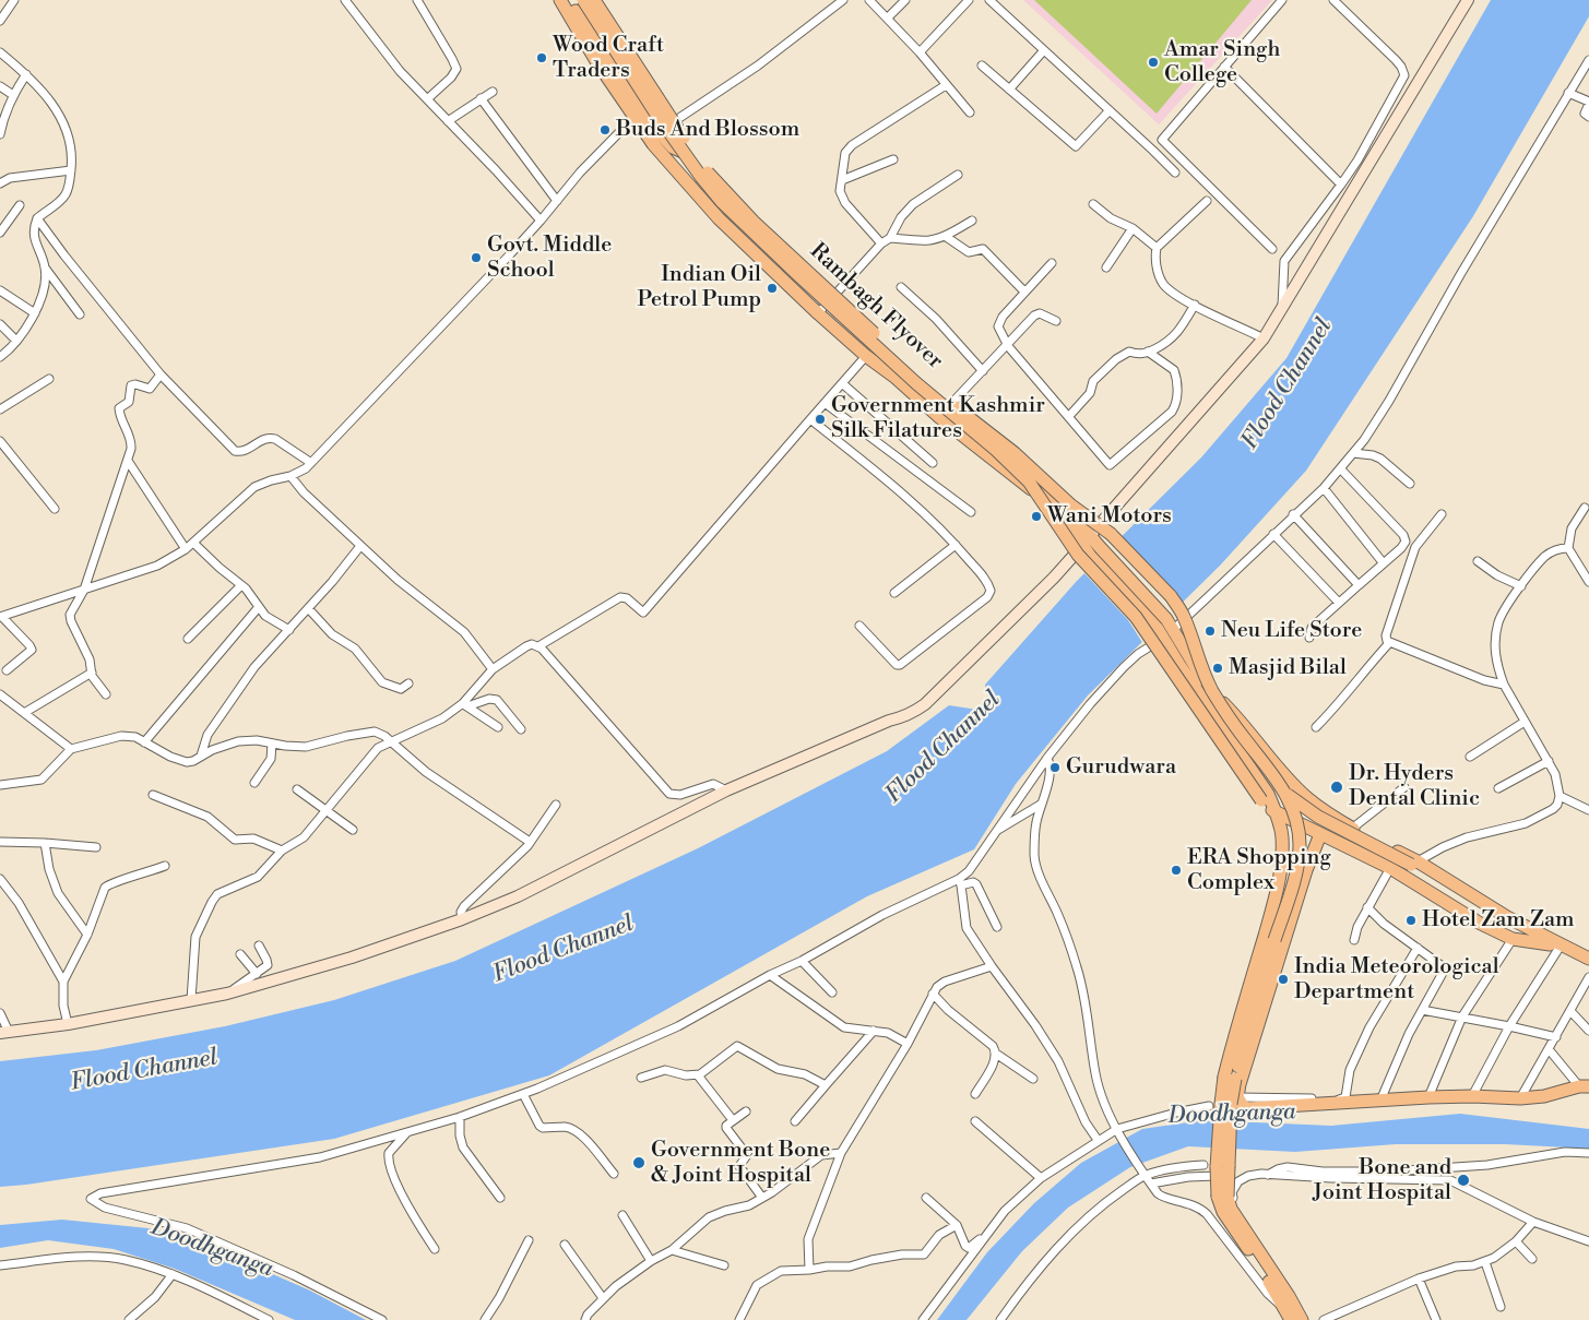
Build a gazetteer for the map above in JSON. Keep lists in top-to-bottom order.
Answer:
{
  "streets": {
    "main road": ["Rambagh Flyover"]
  },
  "water": ["Flood Channel", "Doodhganga"],
  "places": [
    "Wood Craft Traders",
    "Amar Singh College",
    "Buds And Blossom",
    "Govt. Middle School",
    "Indian Oil Petrol Pump",
    "Government Kashmir Silk Filatures",
    "Wani Motors",
    "Neu Life Store",
    "Masjid Bilal",
    "Gurudwara",
    "Dr. Hyders Dental Clinic",
    "ERA Shopping Complex",
    "Hotel Zam Zam",
    "India Meteorological Department",
    "Government Bone & Joint Hospital",
    "Bone and Joint Hospital"
  ]
}
